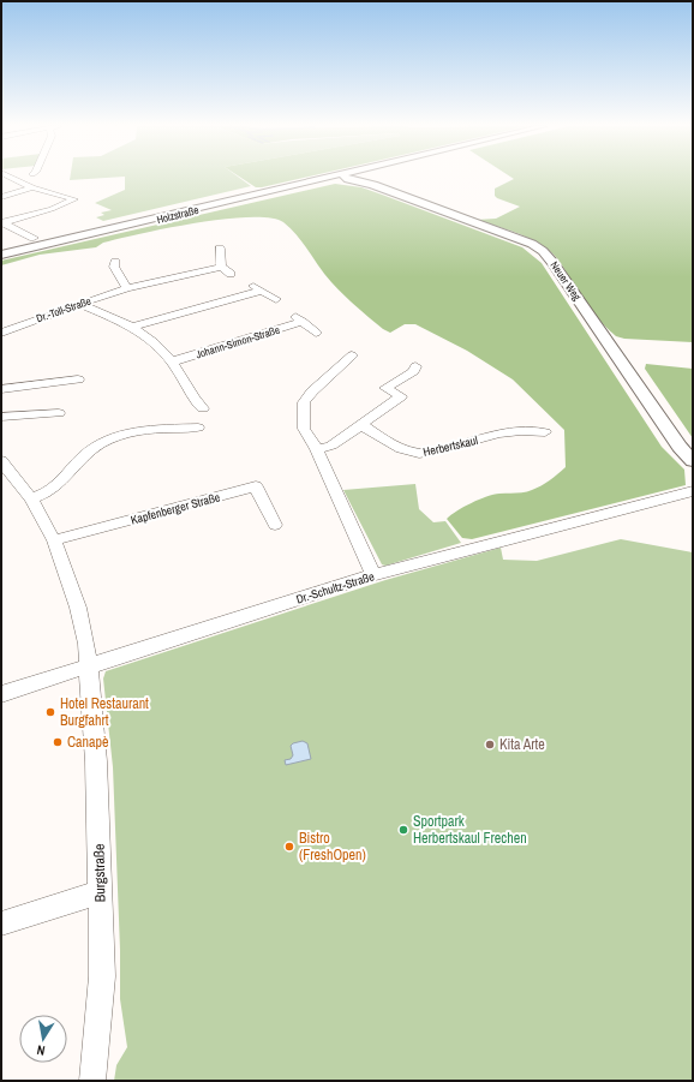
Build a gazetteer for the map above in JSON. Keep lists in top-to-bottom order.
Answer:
{
  "streets": {
    "main road": ["Holzstraße", "Neuer Weg"],
    "street": [
      "Dr.-Toll-Straße",
      "Johann-Simon-Straße",
      "Herbertskaul",
      "Kapfenberger Straße",
      "Dr.-Schultz-Straße",
      "Burgstraße"
    ]
  },
  "crossings": [
    ["Dr.-Schultz-Straße", "Burgstraße"]
  ],
  "places": [
    "Hotel Restaurant Burgfahrt",
    "Canapè",
    "Kita Arte",
    "Sportpark Herbertskaul Frechen",
    "Bistro (FreshOpen)"
  ],
  "north": "bottom"
}
